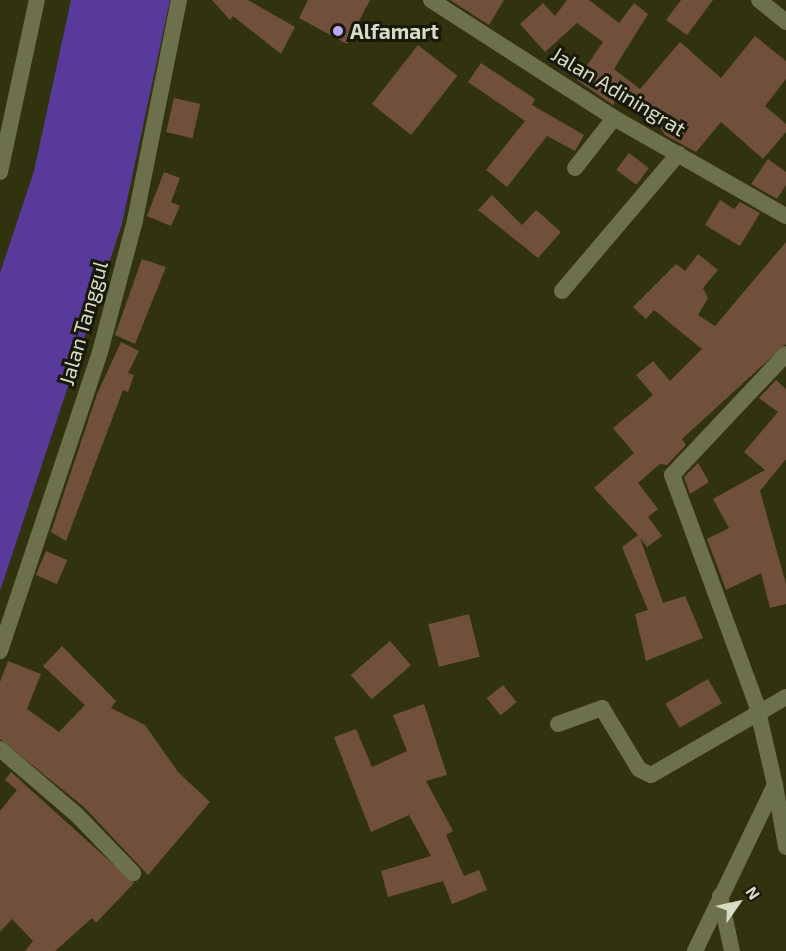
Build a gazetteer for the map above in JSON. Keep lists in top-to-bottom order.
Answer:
{
  "streets": {
    "street": ["Jalan Adiningrat", "Jalan Tanggul"]
  },
  "places": ["Alfamart"],
  "north": "top right"
}
